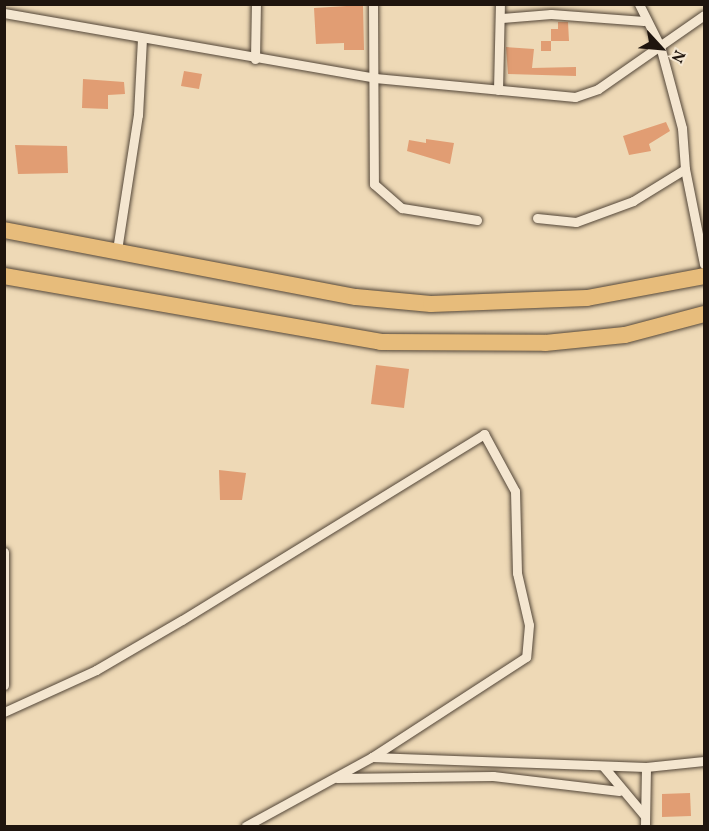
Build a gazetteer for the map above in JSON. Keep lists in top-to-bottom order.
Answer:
{
  "north": "bottom right"
}
